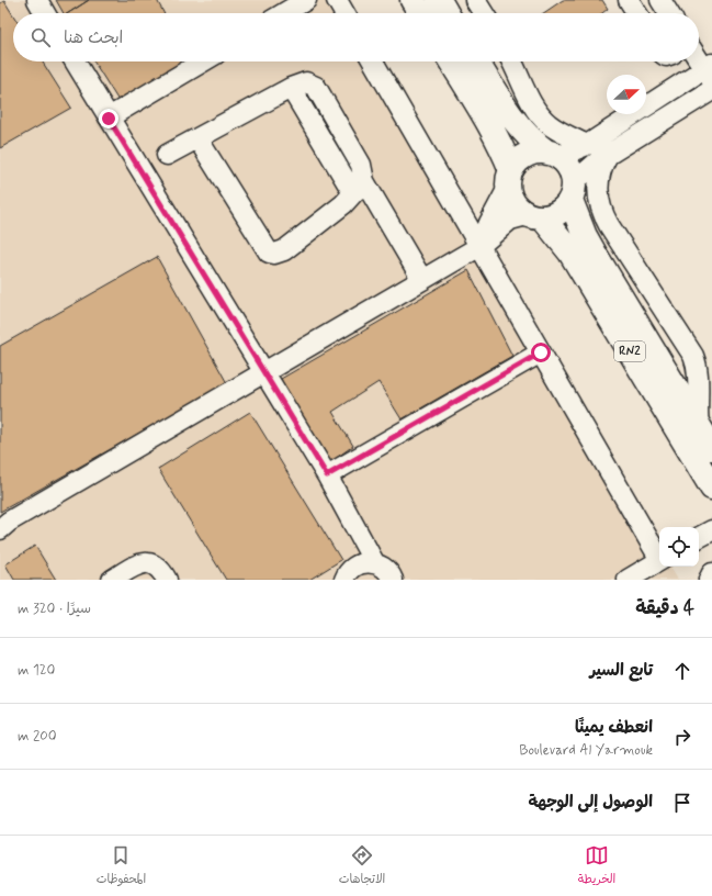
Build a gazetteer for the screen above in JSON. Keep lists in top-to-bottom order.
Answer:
{
  "streets": {
    "highway": ["RN2"]
  },
  "north": "right",
  "page": {
    "search": "ابحث هنا",
    "heading": ["4 دقيقة", "سيرًا · 320 m"],
    "list": [
      ["تابع السير", "120 m"],
      ["انعطف يمينًا", "Boulevard Al Yarmouk", "200 m"],
      "الوصول إلى الوجهة"
    ],
    "nav": ["الخريطة", "الاتجاهات", "المحفوظات"]
  }
}
